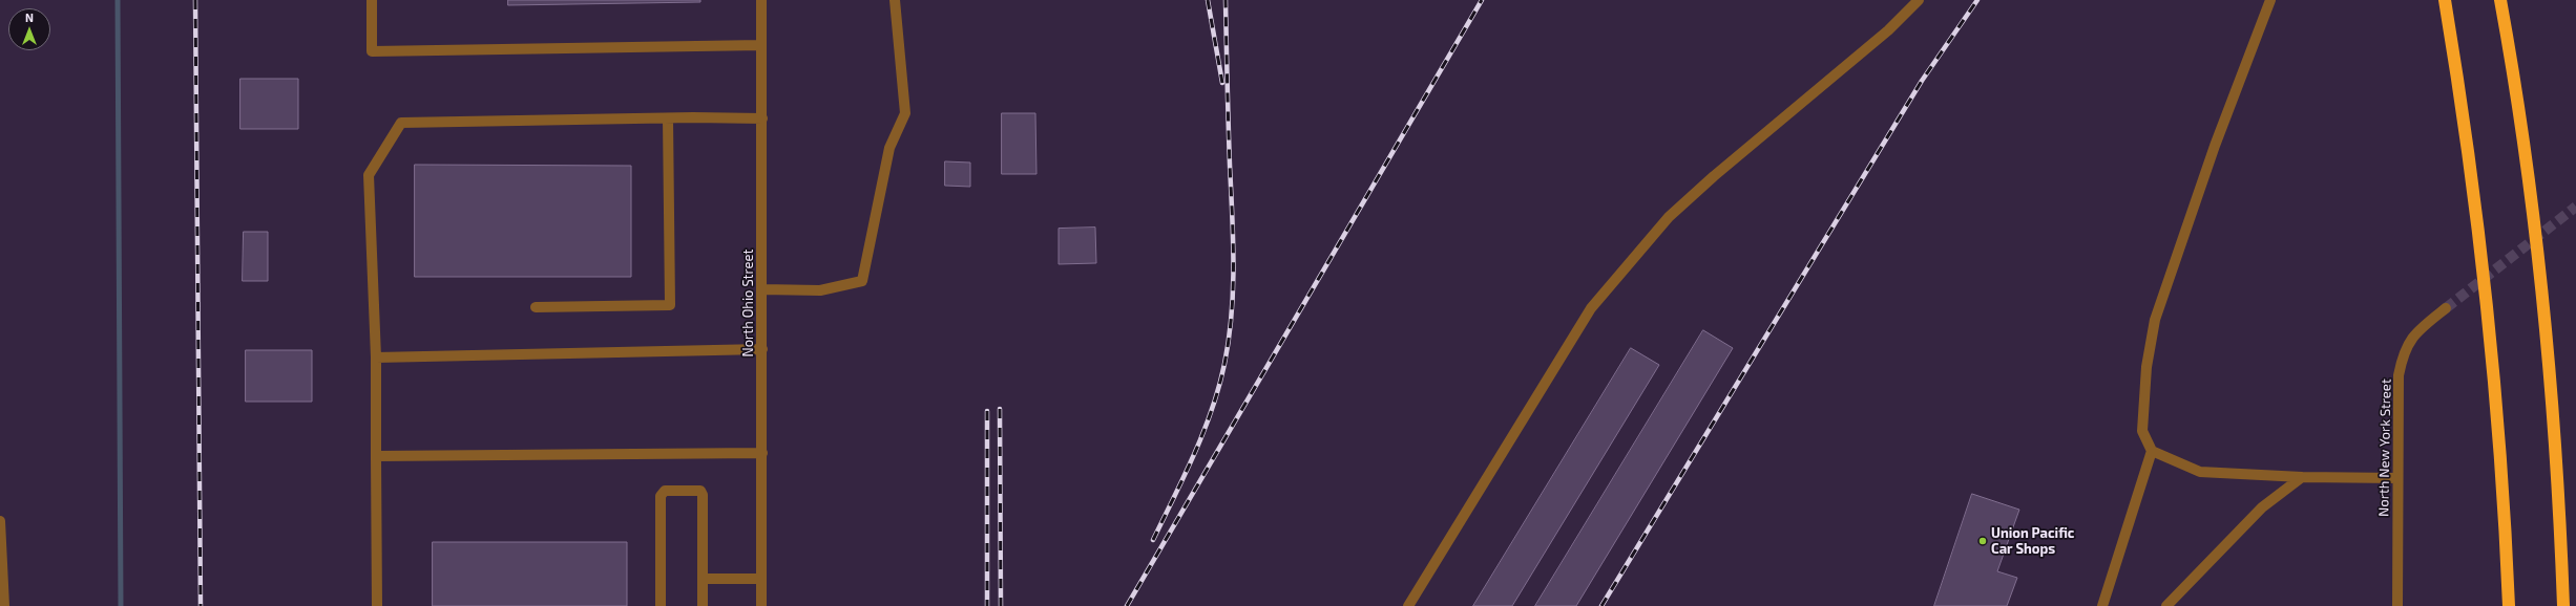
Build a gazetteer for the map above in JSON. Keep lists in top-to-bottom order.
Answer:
{
  "streets": {
    "street": ["North Ohio Street", "North New York Street"]
  },
  "places": ["Union Pacific Car Shops"],
  "north": "top"
}
